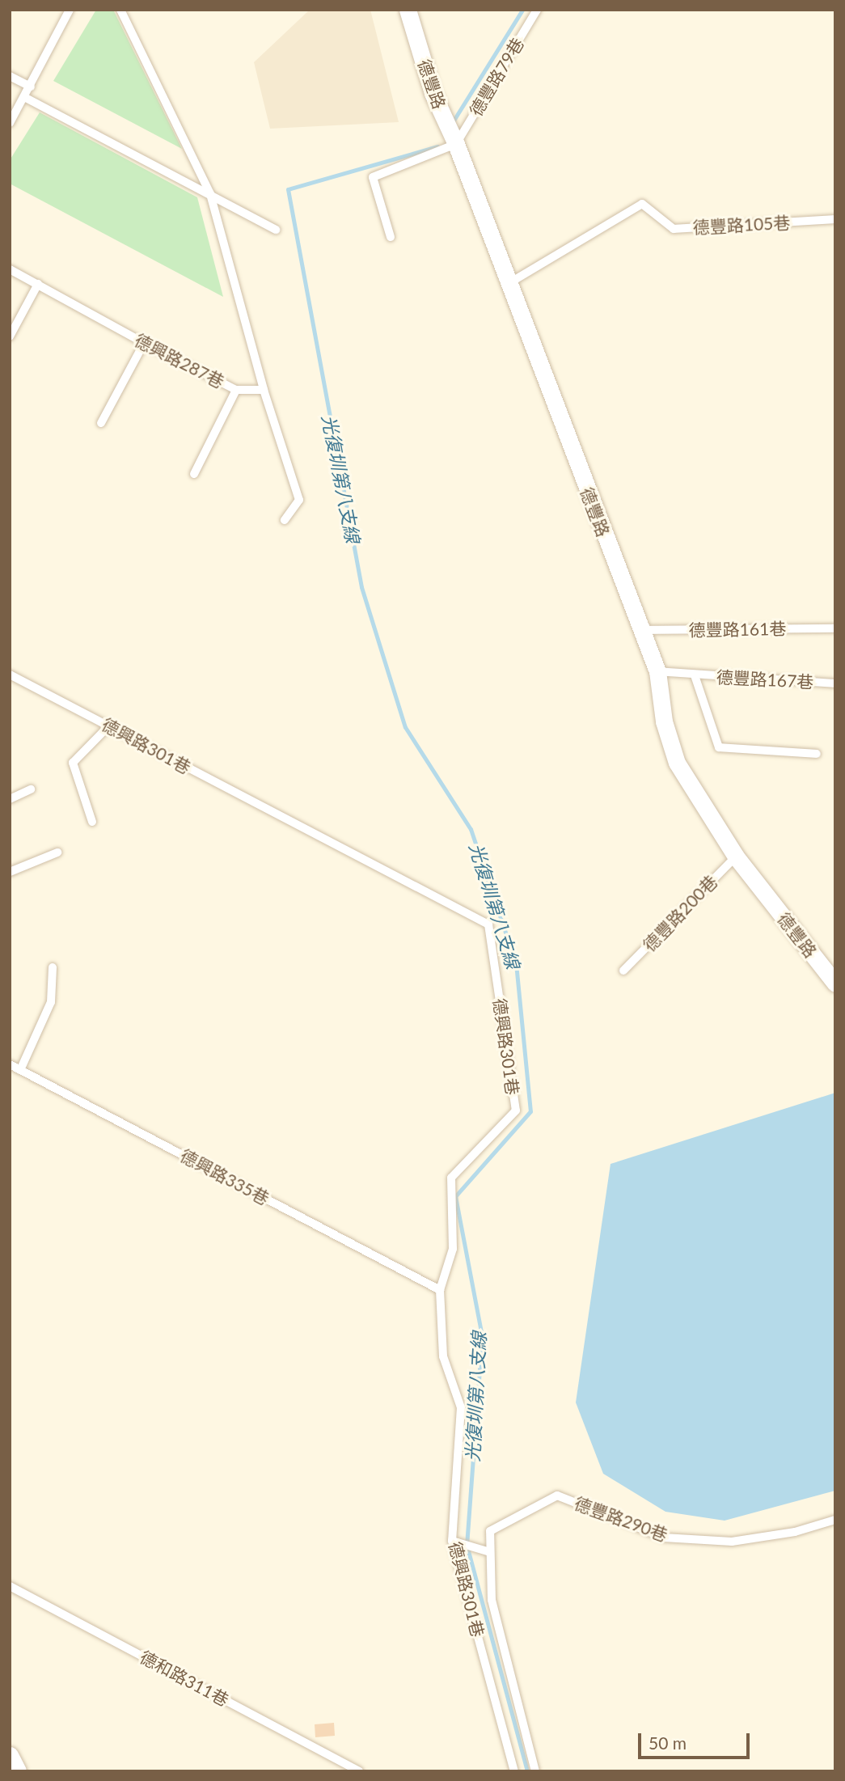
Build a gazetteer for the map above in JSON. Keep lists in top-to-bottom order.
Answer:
{
  "streets": {
    "street": ["德豐路"],
    "lane": [
      "德豐路79巷",
      "德豐路105巷",
      "德興路287巷",
      "德豐路161巷",
      "德豐路167巷",
      "德興路301巷",
      "德豐路200巷",
      "德興路335巷",
      "德豐路290巷",
      "德和路311巷"
    ]
  },
  "crossings": [
    ["德豐路79巷", "德豐路"],
    ["德豐路", "德豐路105巷"],
    ["德豐路", "德豐路161巷"],
    ["德豐路", "德豐路167巷"],
    ["德豐路", "德豐路200巷"],
    ["德興路301巷", "德興路335巷"]
  ],
  "water": ["光復圳第八支線"],
  "scale_bar": "50 m"
}
